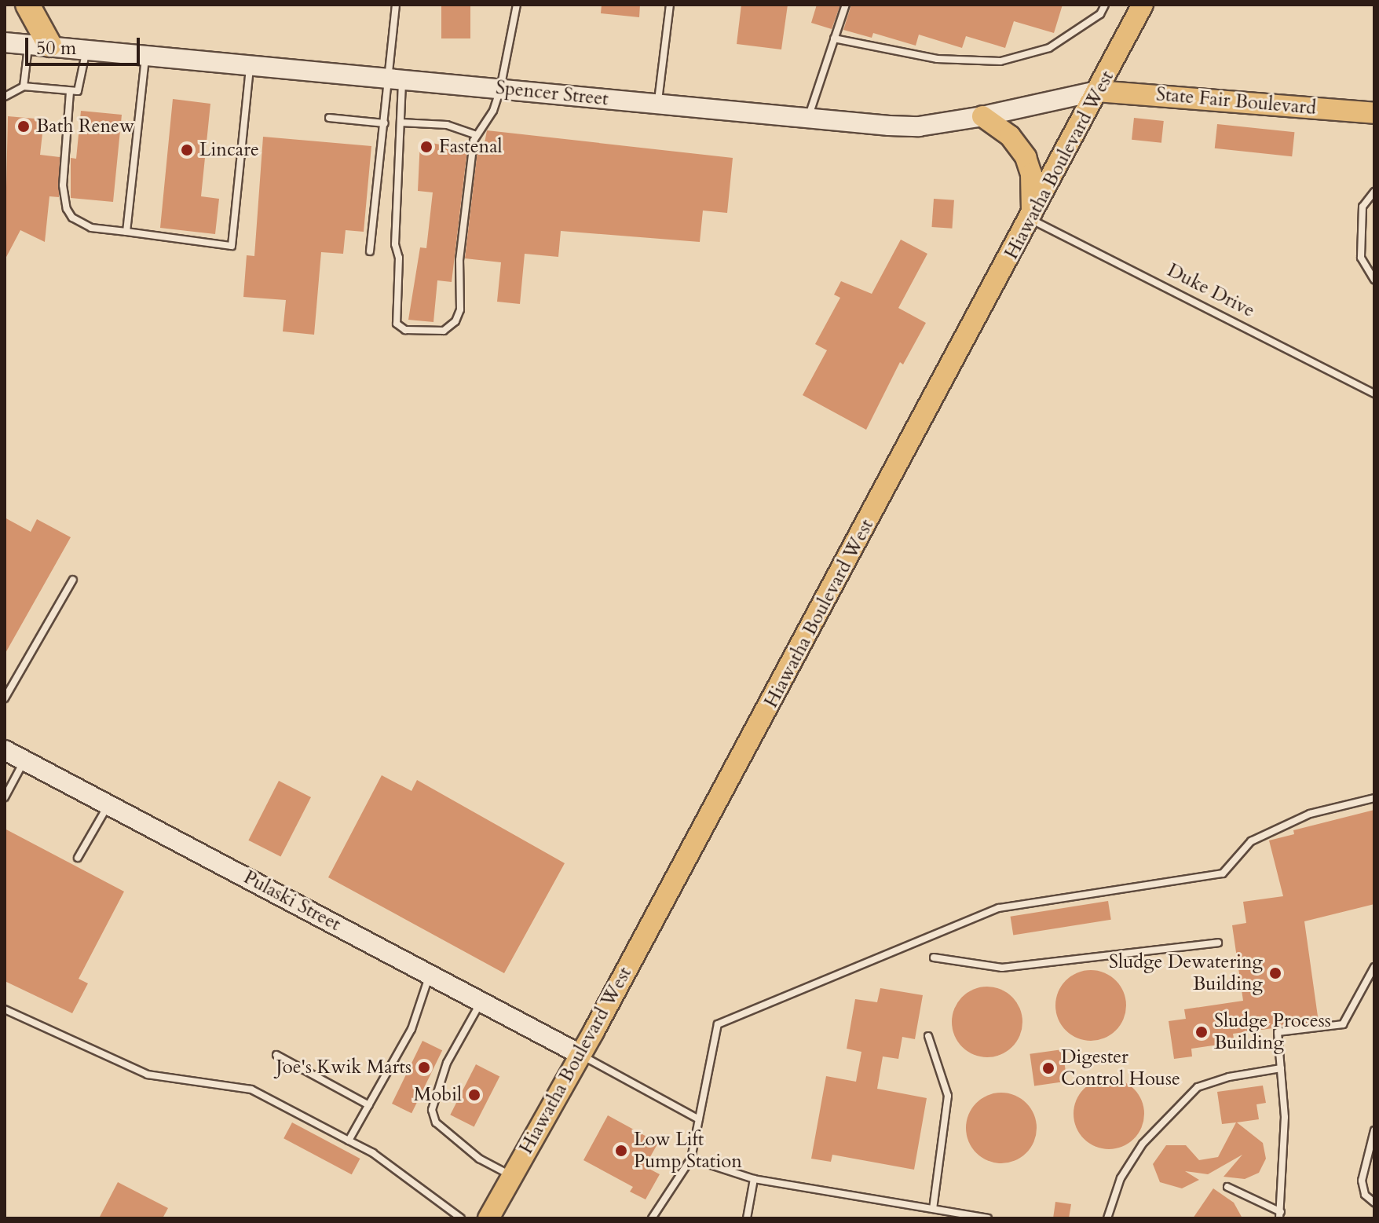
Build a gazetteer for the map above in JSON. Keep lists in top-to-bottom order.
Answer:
{
  "streets": {
    "main road": [
      "Spencer Street",
      "State Fair Boulevard",
      "Hiawatha Boulevard West",
      "Pulaski Street"
    ],
    "lane": ["Duke Drive"]
  },
  "crossings": [
    ["Spencer Street", "State Fair Boulevard"],
    ["Spencer Street", "Hiawatha Boulevard West"],
    ["State Fair Boulevard", "Hiawatha Boulevard West"],
    ["Hiawatha Boulevard West", "Duke Drive"],
    ["Hiawatha Boulevard West", "Pulaski Street"]
  ],
  "places": [
    "Bath Renew",
    "Fastenal",
    "Lincare",
    "Sludge Dewatering Building",
    "Sludge Process Building",
    "Joe's Kwik Marts",
    "Digester Control House",
    "Mobil",
    "Low Lift Pump Station"
  ],
  "scale_bar": "50 m"
}
